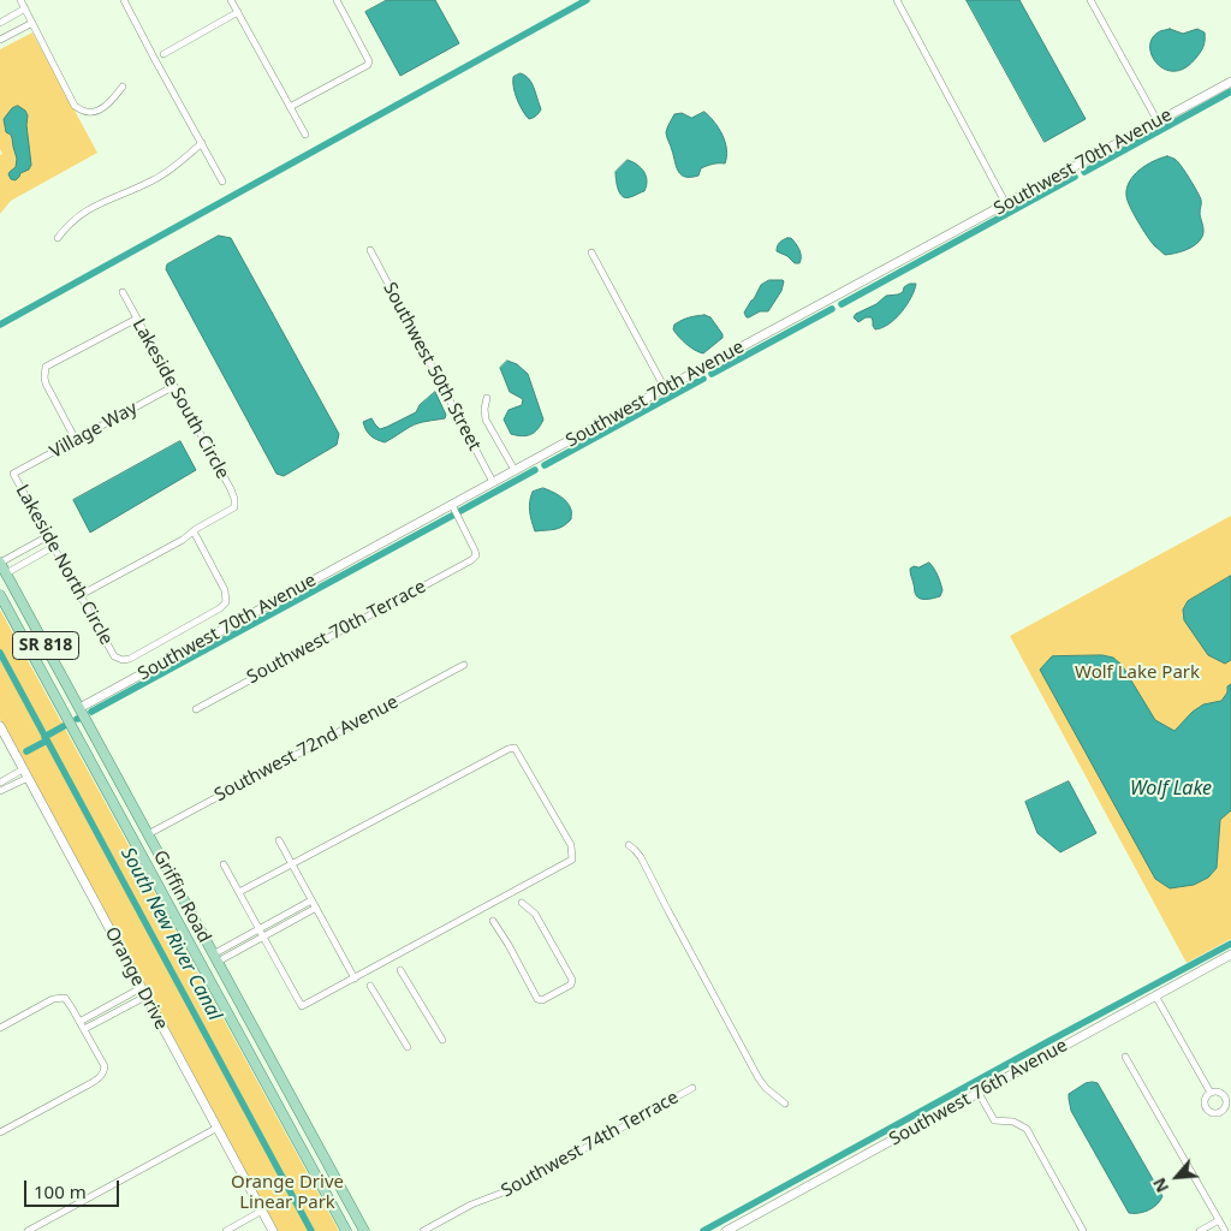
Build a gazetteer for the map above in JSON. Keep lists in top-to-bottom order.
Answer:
{
  "streets": {
    "main road": ["SR 818", "Griffin Road"],
    "street": [
      "Southwest 70th Avenue",
      "Southwest 50th Street",
      "Lakeside South Circle",
      "Village Way",
      "Lakeside North Circle",
      "Southwest 70th Terrace",
      "Southwest 72nd Avenue",
      "Orange Drive",
      "Southwest 76th Avenue",
      "Southwest 74th Terrace"
    ]
  },
  "crossings": [
    ["Southwest 70th Avenue", "Southwest 50th Street"],
    ["Southwest 70th Avenue", "Southwest 70th Terrace"],
    ["Southwest 70th Avenue", "Griffin Road"],
    ["Lakeside South Circle", "Village Way"],
    ["Lakeside South Circle", "Lakeside North Circle"],
    ["Village Way", "Lakeside North Circle"],
    ["Southwest 72nd Avenue", "Griffin Road"]
  ],
  "water": ["Wolf Lake", "South New River Canal"],
  "parks": ["Wolf Lake Park", "Orange Drive Linear Park"],
  "scale_bar": "100 m",
  "north": "bottom left"
}
